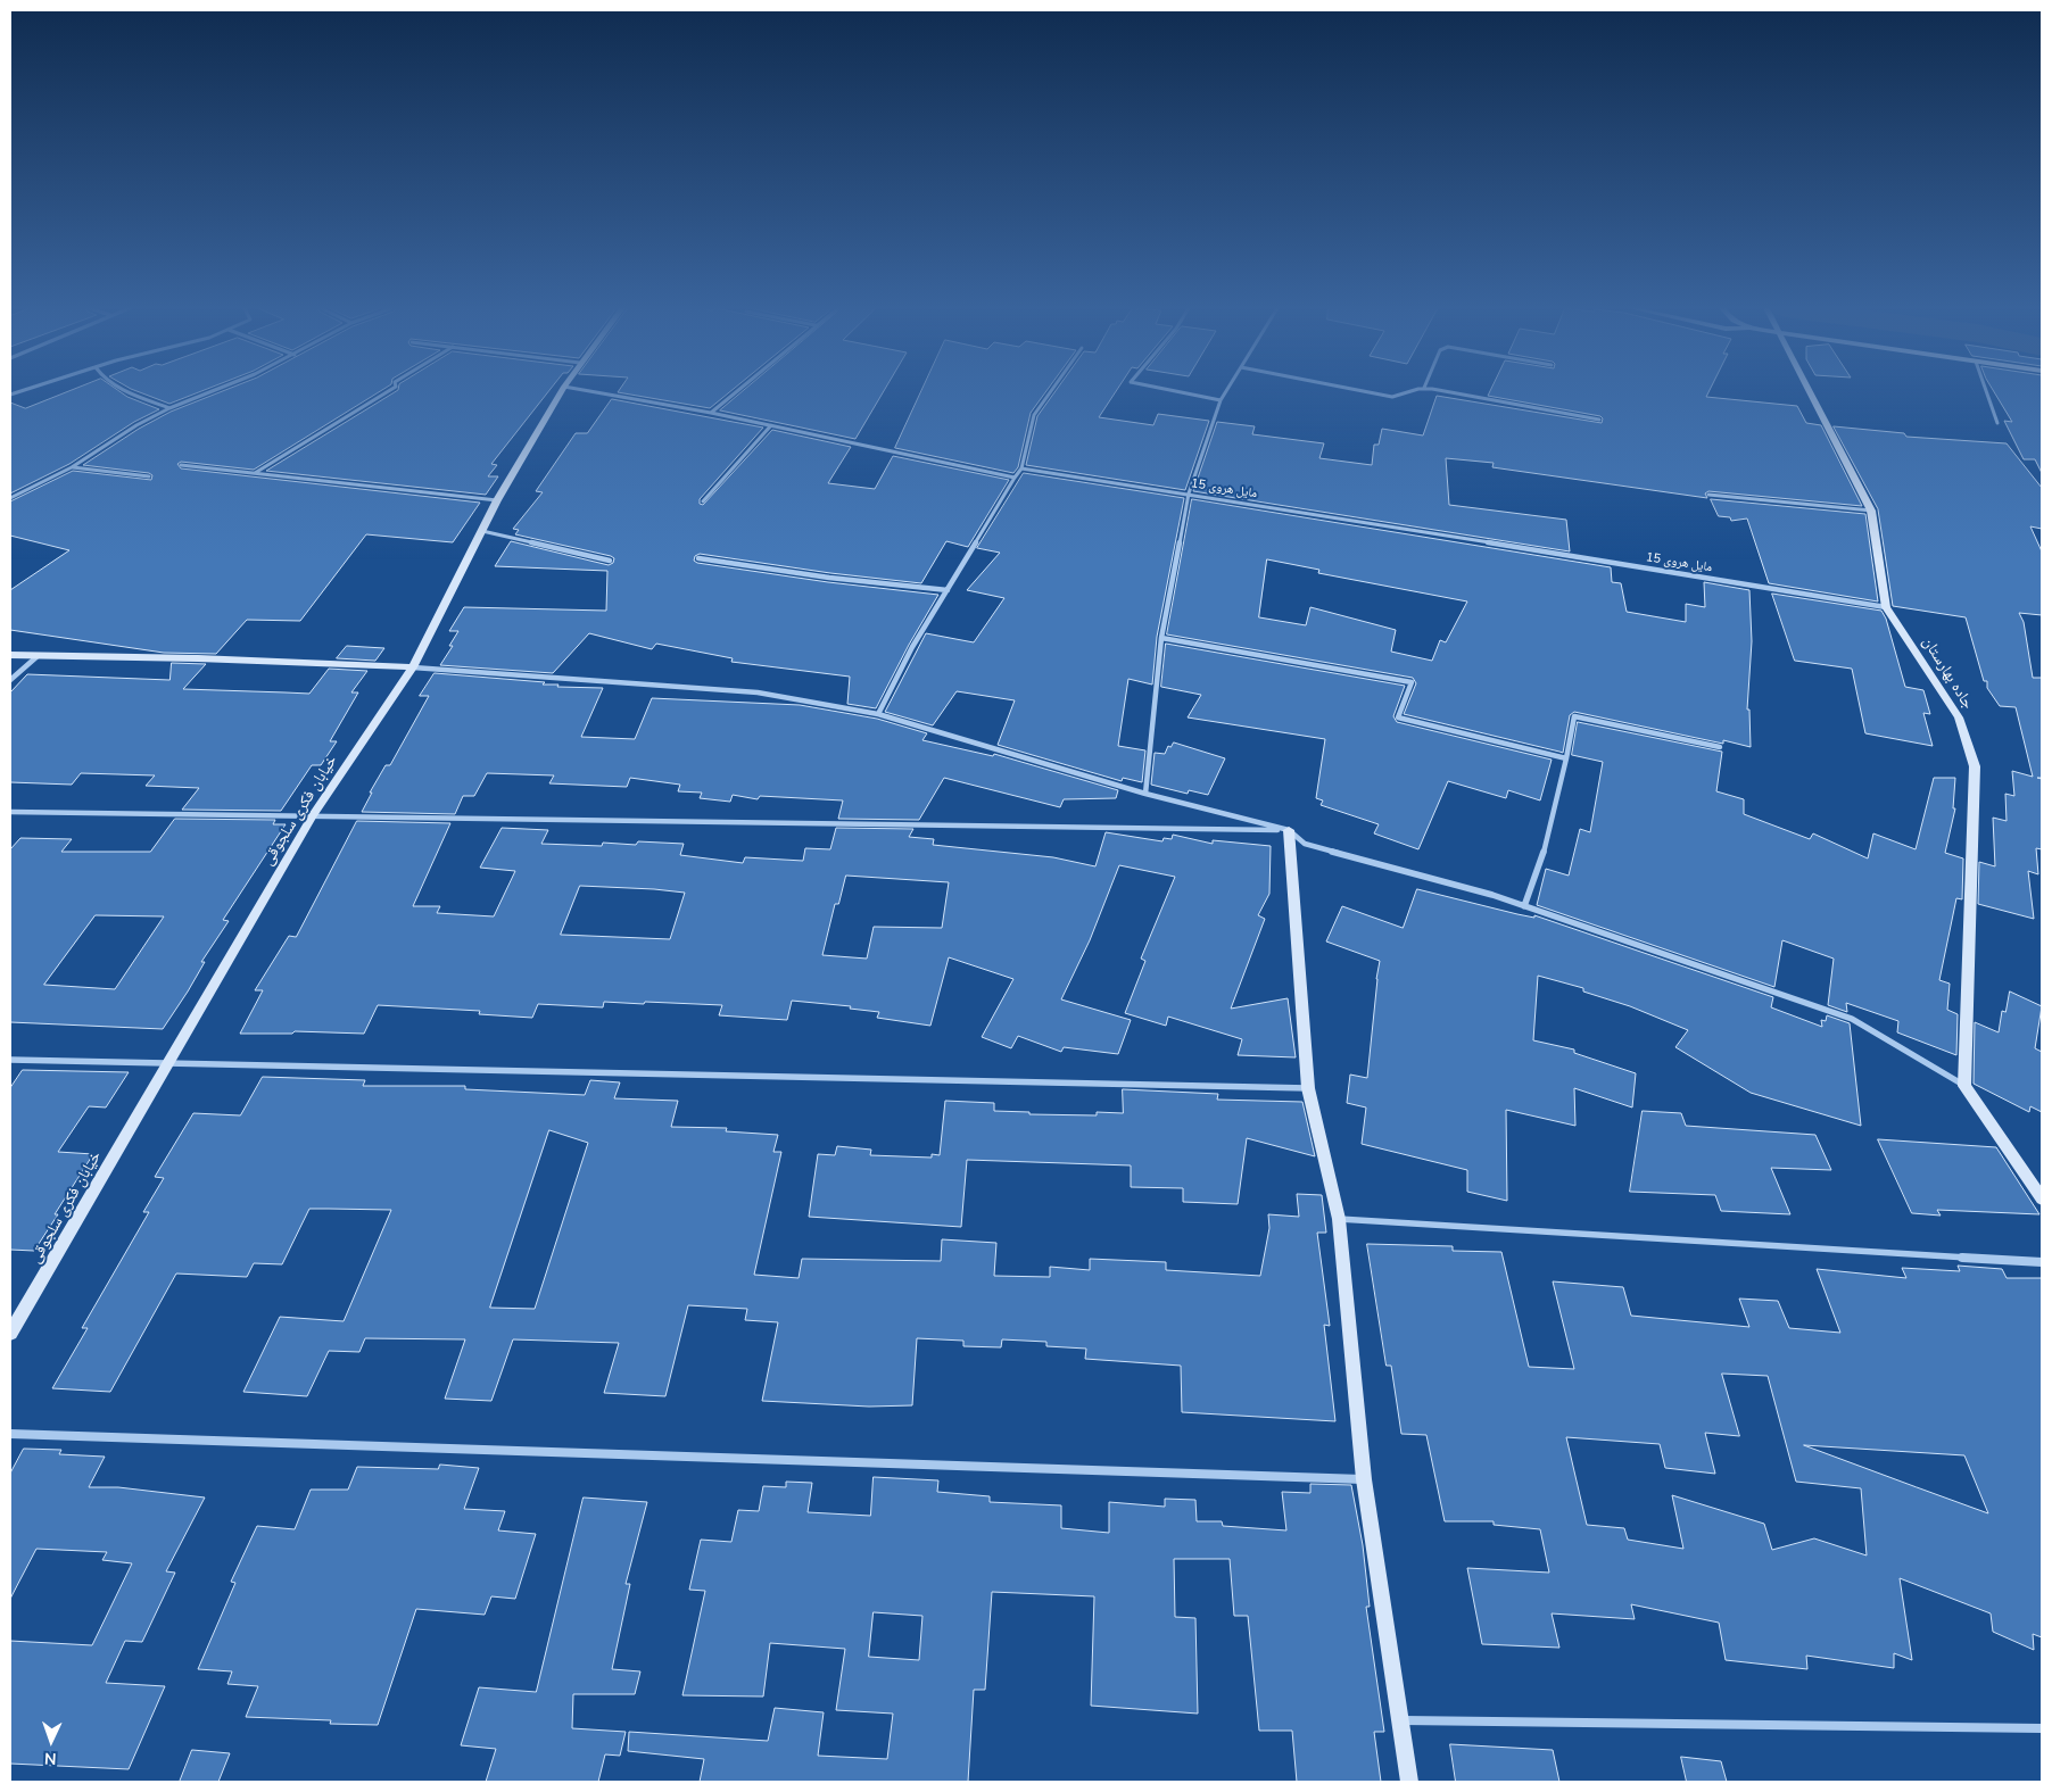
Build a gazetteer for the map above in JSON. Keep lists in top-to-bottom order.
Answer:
{
  "streets": {
    "street": ["مایل هروی 15", "جاده بهارستان", "خیابان فکری سلجوقی"]
  },
  "crossings": [
    ["مایل هروی 15", "جاده بهارستان"]
  ],
  "north": "bottom"
}
